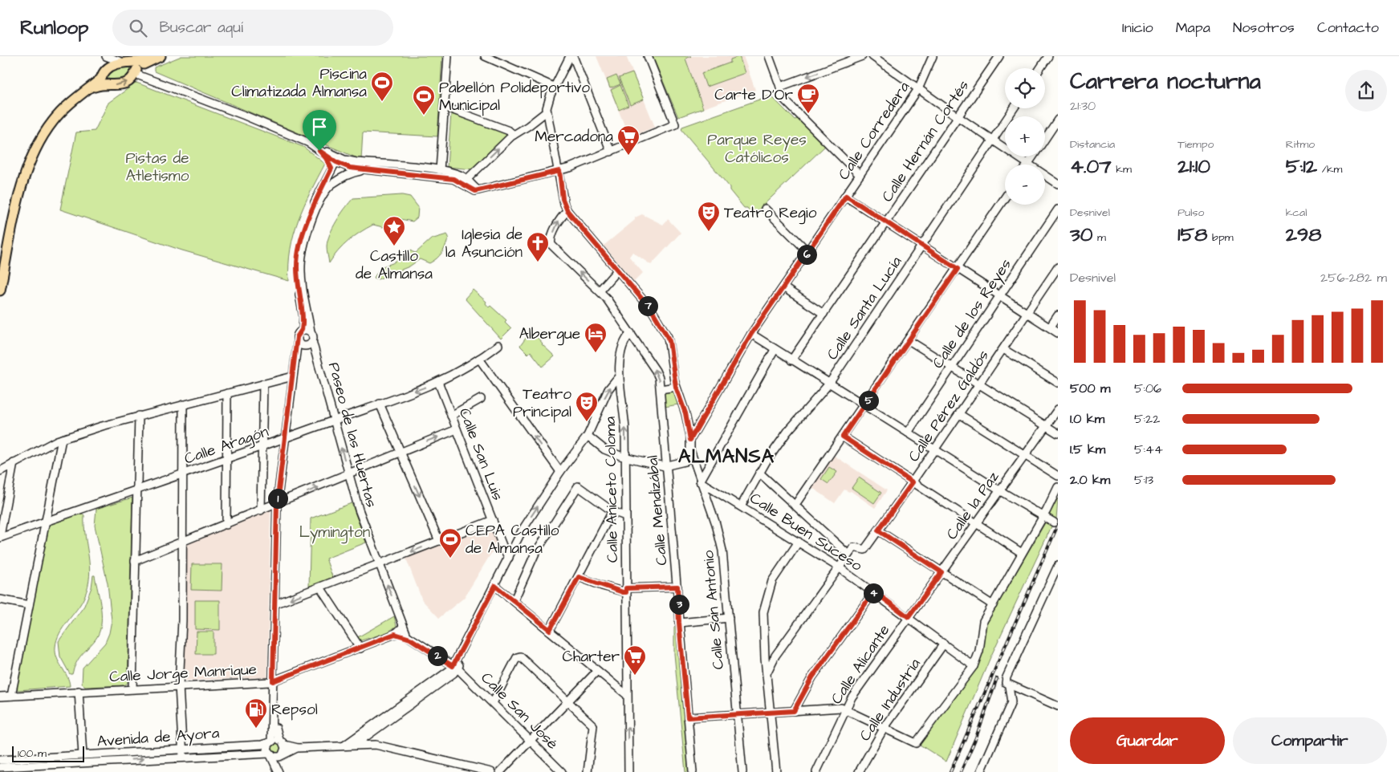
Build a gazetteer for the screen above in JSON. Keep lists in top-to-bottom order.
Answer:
{
  "streets": {
    "street": [
      "Calle Corredera",
      "Calle Hernán Cortés",
      "Calle Santa Lucía",
      "Calle de los Reyes",
      "Calle Pérez Galdós",
      "Paseo de las Huertas",
      "Calle Aragón",
      "Calle San Luis",
      "Calle Aniceto Coloma",
      "Calle la Paz",
      "Calle Mendizábal",
      "Calle Buen Suceso",
      "Calle San Antonio",
      "Calle Alicante",
      "Calle Jorge Manrique",
      "Calle Industria",
      "Calle San José",
      "Avenida de Ayora"
    ]
  },
  "crossings": [
    ["Calle Corredera", "Calle San Antonio"],
    ["Calle Santa Lucía", "Calle Buen Suceso"],
    ["Paseo de las Huertas", "Calle Aragón"],
    ["Paseo de las Huertas", "Calle Jorge Manrique"],
    ["Paseo de las Huertas", "Calle San José"],
    ["Calle Aragón", "Calle San Luis"],
    ["Calle la Paz", "Calle Buen Suceso"],
    ["Calle la Paz", "Calle Alicante"],
    ["Calle Mendizábal", "Calle San Antonio"],
    ["Calle Buen Suceso", "Calle San Antonio"],
    ["Calle Buen Suceso", "Calle Alicante"],
    ["Calle Buen Suceso", "Calle Industria"]
  ],
  "one_way": ["Calle Aniceto Coloma"],
  "districts": ["ALMANSA"],
  "parks": ["Parque Reyes Católicos", "Pistas de Atletismo", "Lymington"],
  "places": {
    "sports": ["Piscina Climatizada Almansa", "Pabellón Polideportivo Municipal", "CEPA Castillo de Almansa"],
    "cafe": ["Carte D'Or"],
    "supermarket": ["Mercadona", "Charter"],
    "theatre": ["Teatro Regio", "Teatro Principal"],
    "place": ["Castillo de Almansa"],
    "church": ["Iglesia de la Asunción"],
    "hotel": ["Albergue"],
    "fuel station": ["Repsol"]
  },
  "scale_bar": "100 m",
  "page": {
    "header": "Runloop",
    "search": "Buscar aquí",
    "nav": [
      "Inicio",
      "Mapa",
      "Nosotros",
      "Contacto"
    ],
    "heading": ["Carrera nocturna", "21:30"],
    "map_buttons": ["+", "−"],
    "stats": [
      ["Distancia", "4.07 km"],
      ["Tiempo", "21:10"],
      ["Ritmo", "5:12 /km"],
      ["Desnivel", "30 m"],
      ["Pulso", "158 bpm"],
      ["kcal", "298"]
    ],
    "pins": [
      "6",
      "7",
      "5",
      "1",
      "4",
      "3",
      "2"
    ],
    "chart": ["Desnivel", "256–282 m"],
    "list": [
      {
        "name": "500 m",
        "note": "5:06"
      },
      {
        "name": "1.0 km",
        "note": "5:22"
      },
      {
        "name": "1.5 km",
        "note": "5:44"
      },
      {
        "name": "2.0 km",
        "note": "5:13"
      }
    ],
    "buttons": ["Guardar", "Compartir"],
    "scale": "100 m"
  }
}
